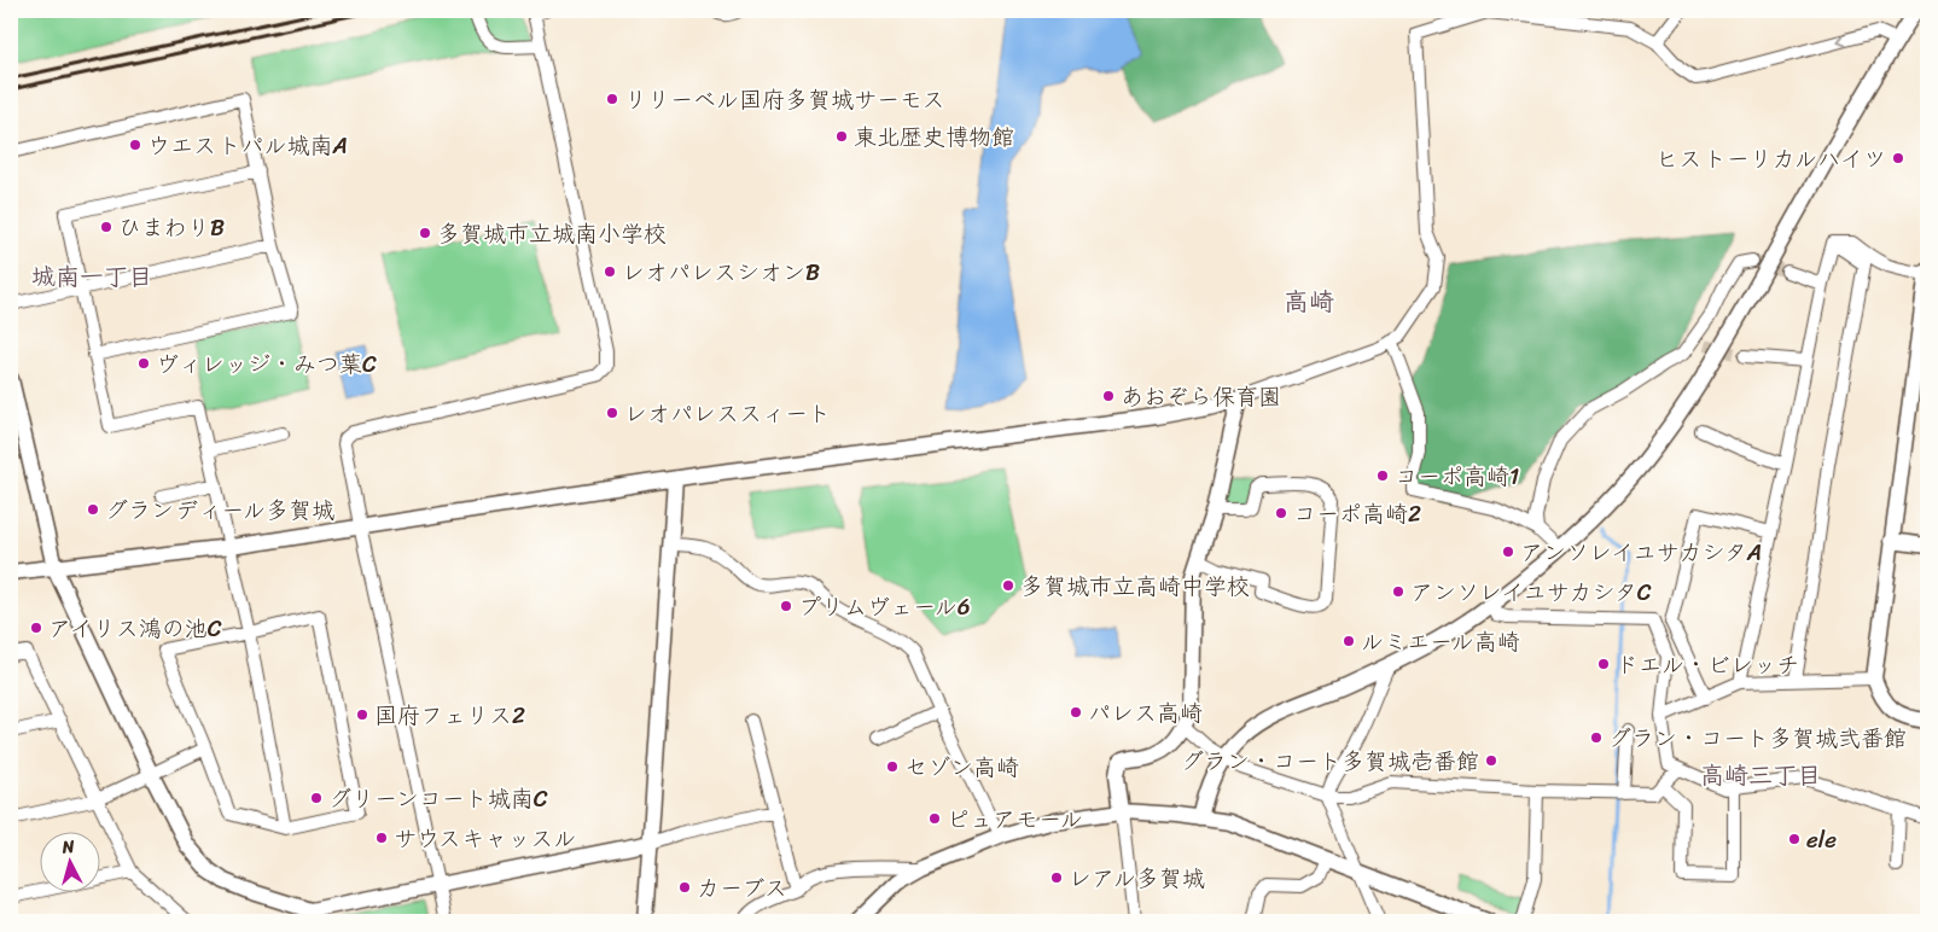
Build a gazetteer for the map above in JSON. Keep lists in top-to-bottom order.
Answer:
{
  "districts": ["城南一丁目", "高崎", "高崎三丁目"],
  "places": [
    "リリーベル国府多賀城サーモス",
    "東北歴史博物館",
    "ウエストパル城南A",
    "ヒストーリカルハイツ",
    "ひまわりB",
    "多賀城市立城南小学校",
    "レオパレスシオンB",
    "ヴィレッジ・みつ葉C",
    "あおぞら保育園",
    "レオパレススィート",
    "コーポ高崎1",
    "グランディール多賀城",
    "コーポ高崎2",
    "アンソレイユサカシタA",
    "多賀城市立高崎中学校",
    "アンソレイユサカシタC",
    "プリムヴェール6",
    "アイリス鴻の池C",
    "ルミエール高崎",
    "ドエル・ビレッチ",
    "パレス高崎",
    "国府フェリス2",
    "グラン・コート多賀城弐番館",
    "グラン・コート多賀城壱番館",
    "セゾン高崎",
    "グリーンコート城南C",
    "ピュアモール",
    "サウスキャッスル",
    "ele",
    "レアル多賀城",
    "カーブス"
  ],
  "north": "top"
}
